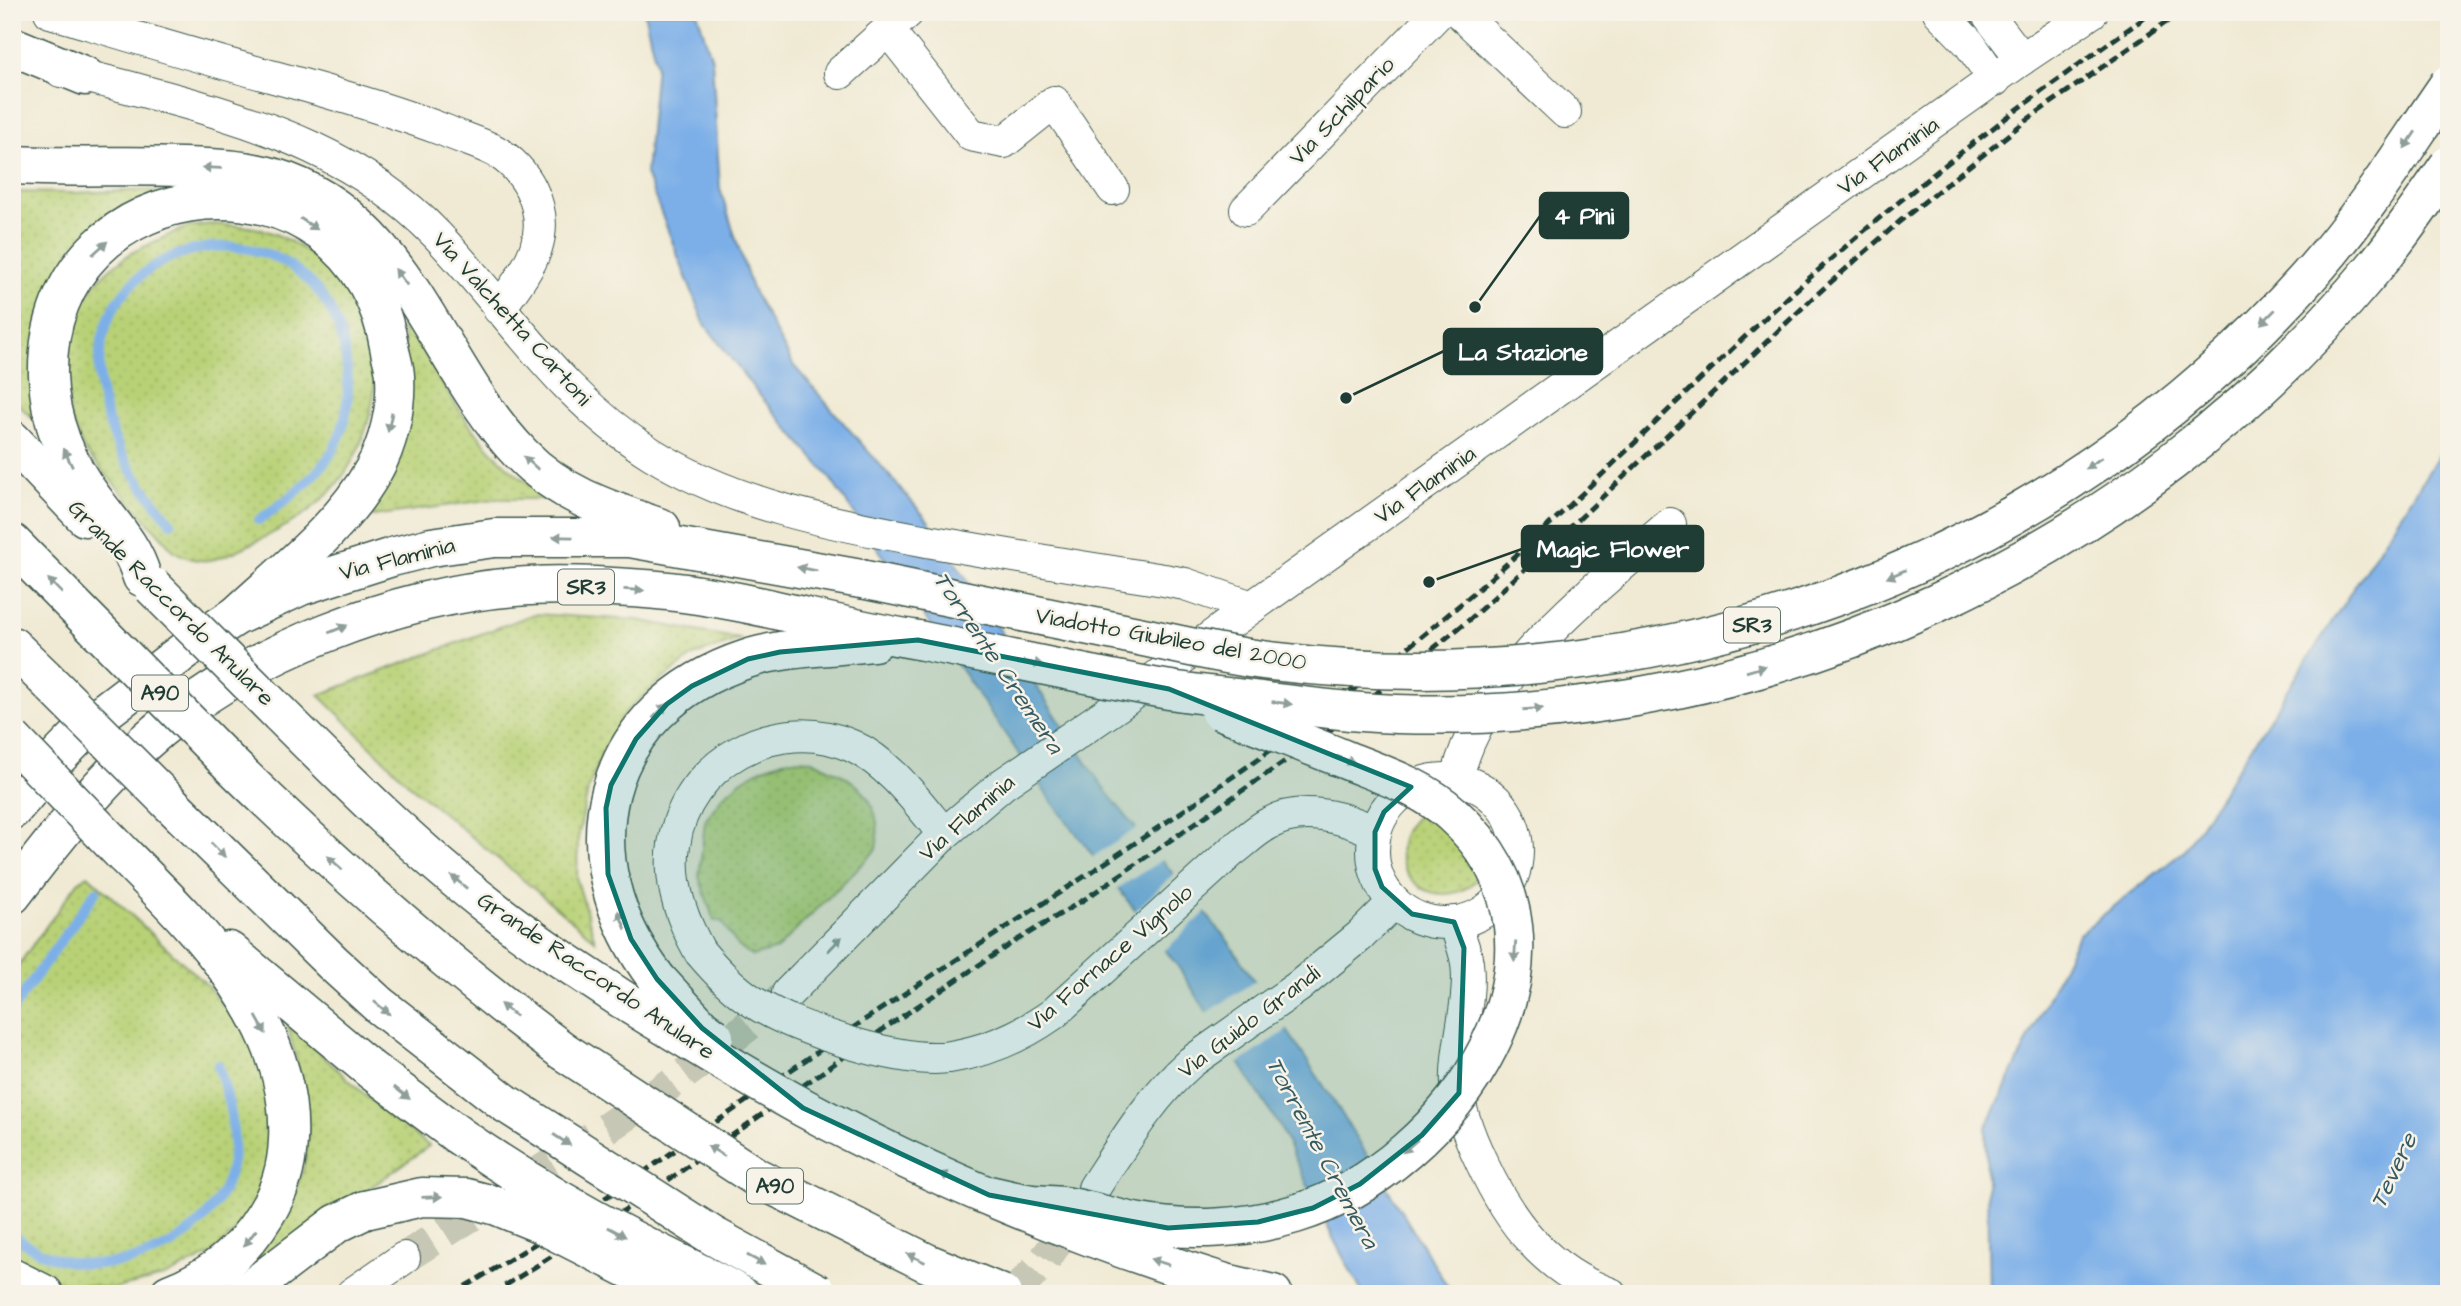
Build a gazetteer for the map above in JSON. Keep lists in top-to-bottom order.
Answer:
{
  "streets": {
    "highway": [
      "Via Flaminia",
      "SR3",
      "Grande Raccordo Anulare",
      "Viadotto Giubileo del 2000",
      "A90"
    ],
    "street": [
      "Via Schilpario",
      "Via Valchetta Cartoni",
      "Via Fornace Vignolo",
      "Via Guido Grandi"
    ]
  },
  "crossings": [
    ["Via Flaminia", "Via Valchetta Cartoni"],
    ["Via Flaminia", "Viadotto Giubileo del 2000"],
    ["Via Flaminia", "Via Fornace Vignolo"],
    ["SR3", "Viadotto Giubileo del 2000"],
    ["Via Fornace Vignolo", "Via Guido Grandi"]
  ],
  "water": ["Torrente Cremera", "Tevere"],
  "places": ["4 Pini", "La Stazione", "Magic Flower"]
}
